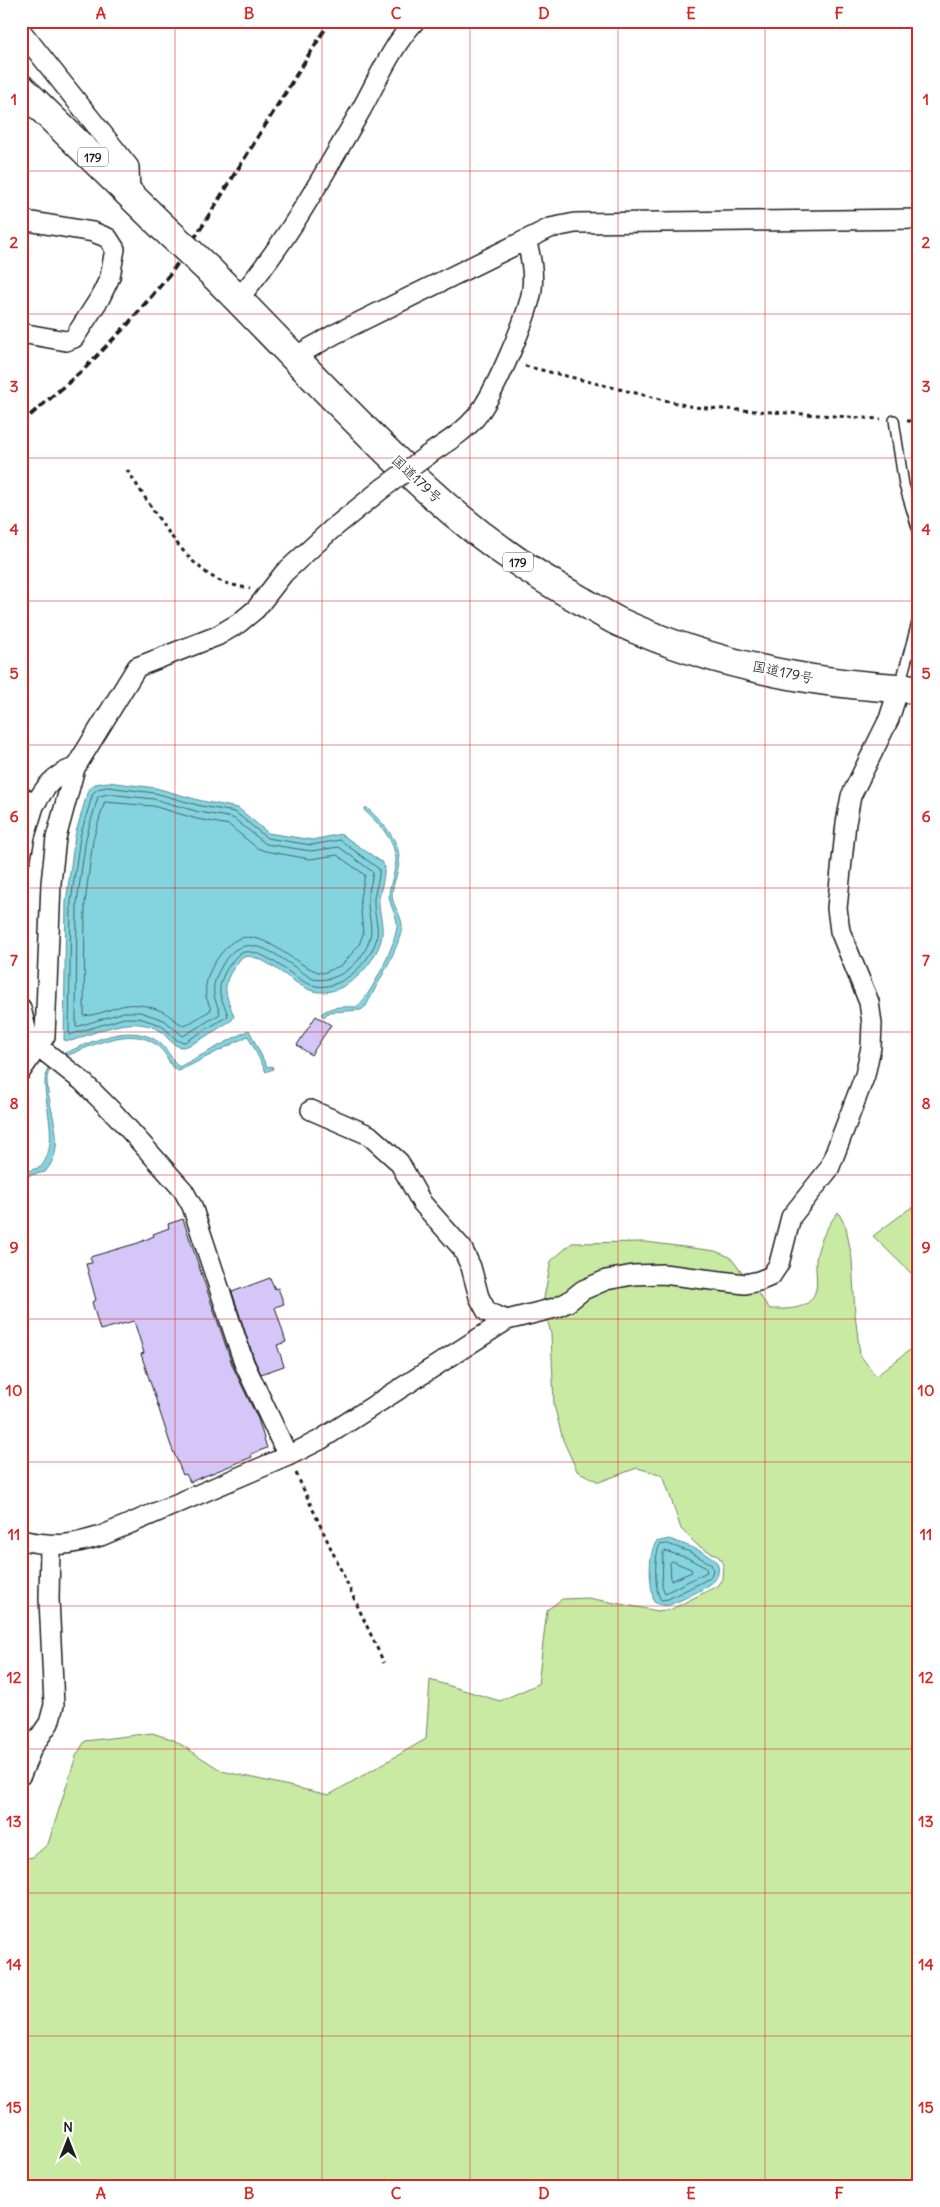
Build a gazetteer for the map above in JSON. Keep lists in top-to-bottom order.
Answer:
{
  "streets": {
    "highway": ["179", "国道179号"]
  },
  "north": "top",
  "grid": {
    "columns": [
      "A",
      "B",
      "C",
      "D",
      "E",
      "F"
    ],
    "rows": [
      "1",
      "2",
      "3",
      "4",
      "5",
      "6",
      "7",
      "8",
      "9",
      "10",
      "11",
      "12",
      "13",
      "14",
      "15"
    ]
  }
}
